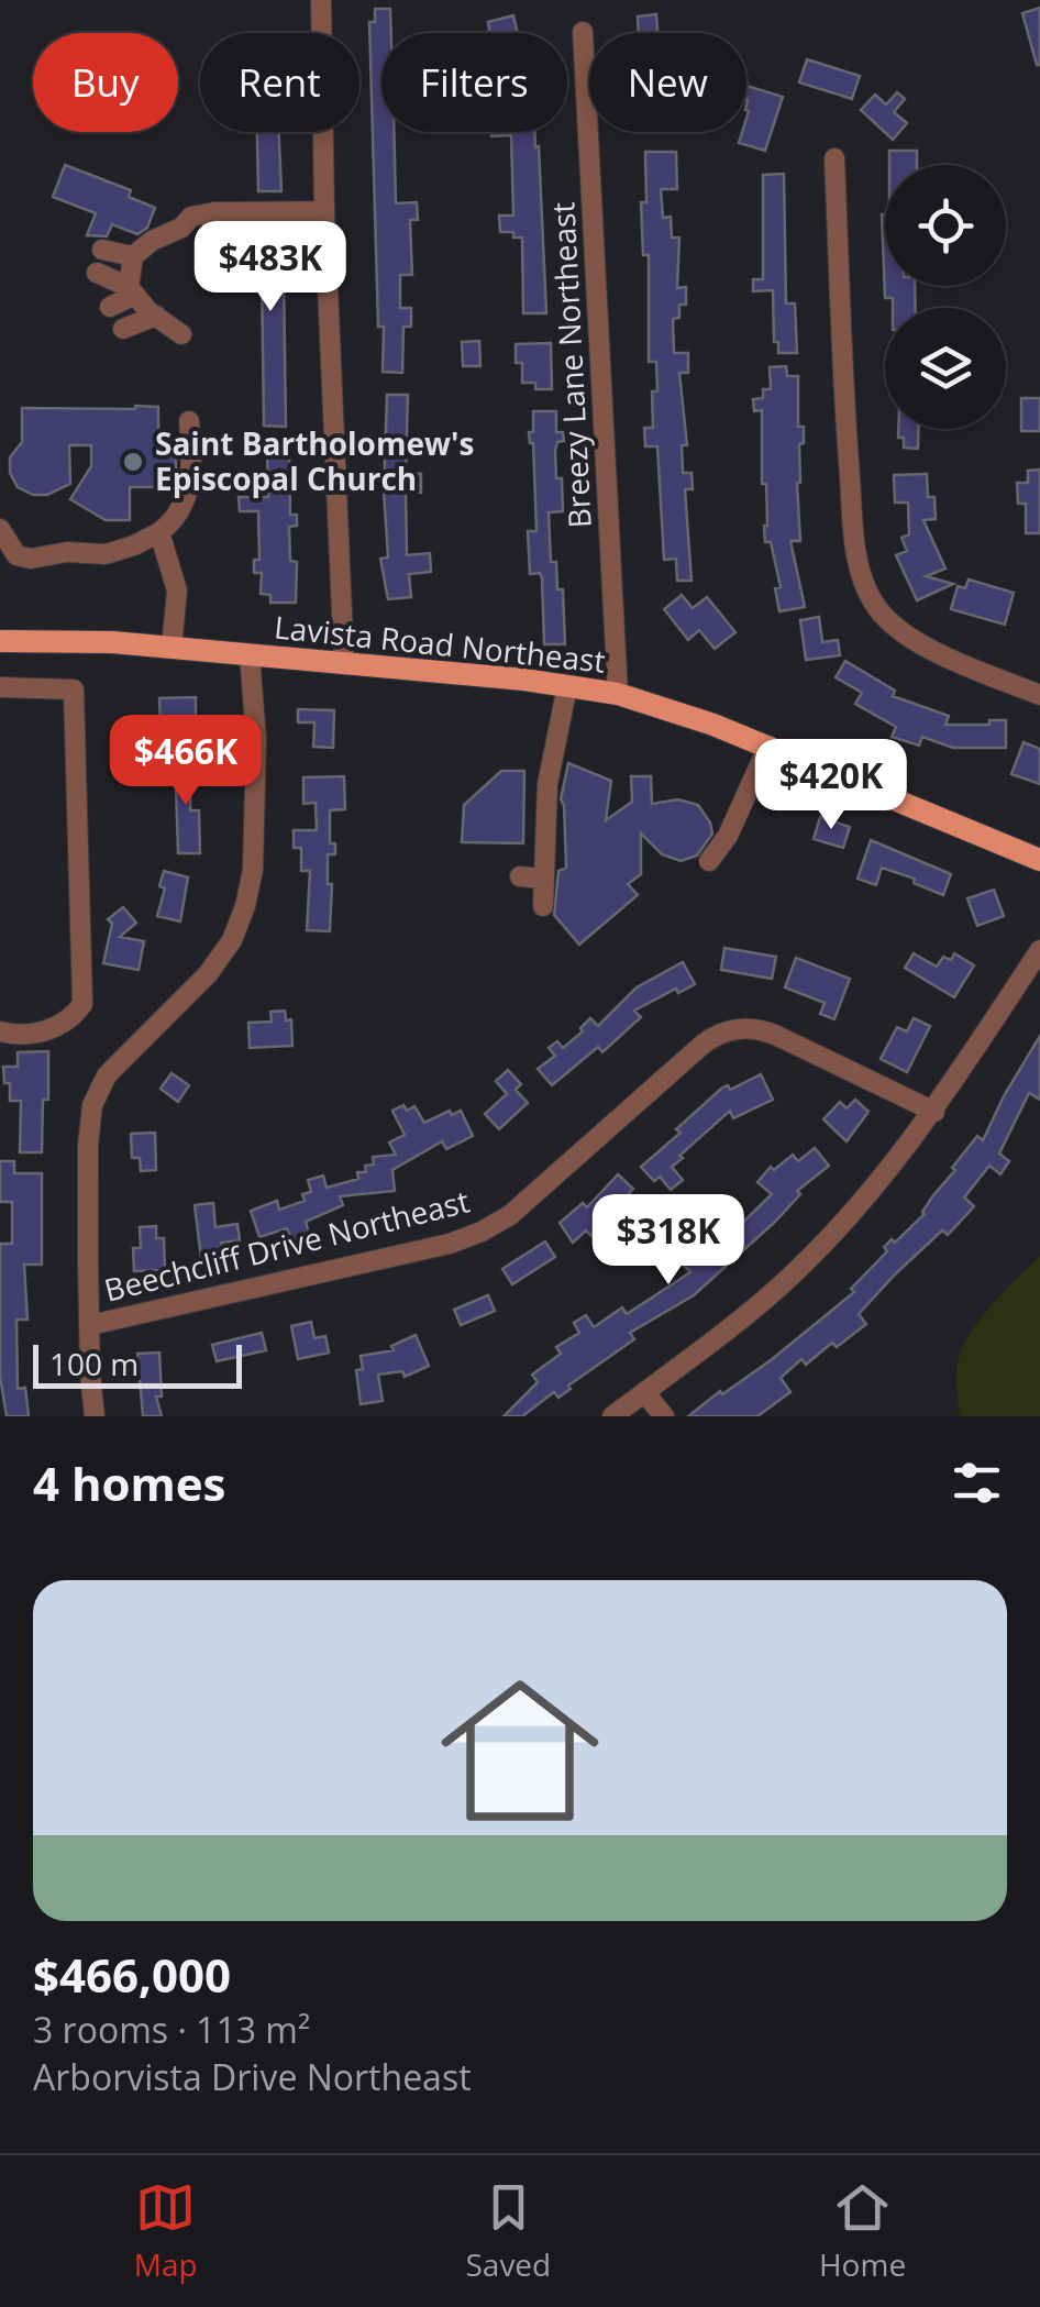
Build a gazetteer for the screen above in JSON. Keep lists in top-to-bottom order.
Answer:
{
  "streets": {
    "main road": ["Lavista Road Northeast"],
    "street": ["Breezy Lane Northeast", "Beechcliff Drive Northeast"]
  },
  "crossings": [
    ["Breezy Lane Northeast", "Lavista Road Northeast"]
  ],
  "places": ["Saint Bartholomew's Episcopal Church"],
  "scale_bar": "100 m",
  "page": {
    "chip": [
      "Buy",
      "Rent",
      "Filters",
      "New"
    ],
    "price": [
      "$483K",
      "$466K",
      "$420K",
      "$318K"
    ],
    "scale": "100 m",
    "heading": "4 homes",
    "list": [
      {
        "name": "$466,000",
        "note": "3 rooms · 113 m² · Arborvista Drive Northeast"
      }
    ],
    "tabs": ["Map", "Saved", "Home"]
  }
}
